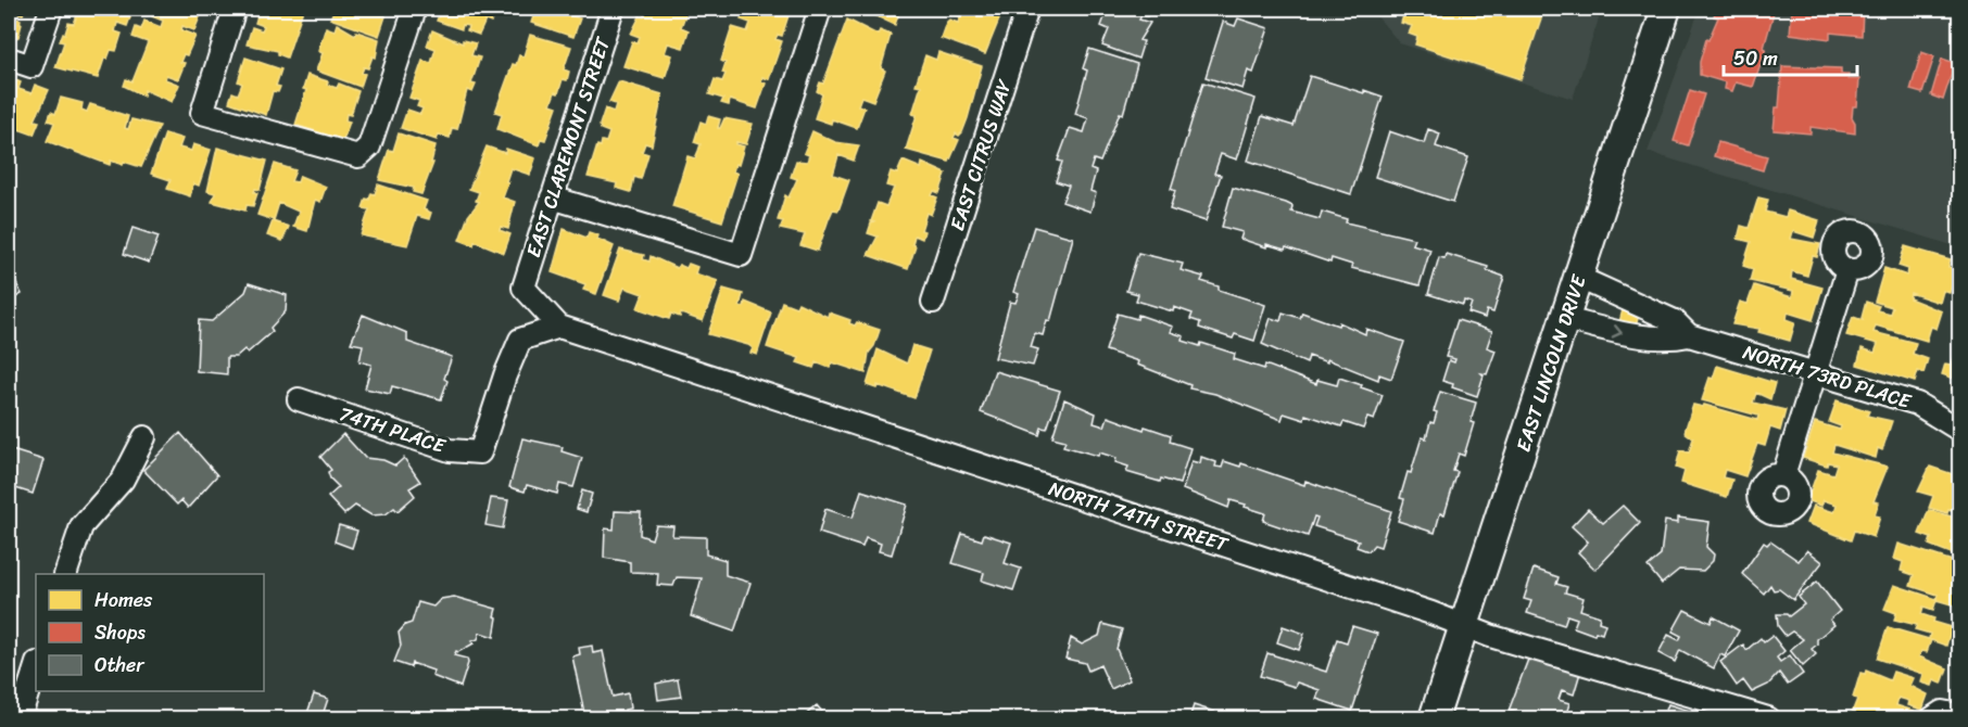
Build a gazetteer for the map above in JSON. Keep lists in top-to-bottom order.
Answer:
{
  "streets": {
    "main road": ["EAST LINCOLN DRIVE"],
    "street": [
      "EAST CLAREMONT STREET",
      "EAST CITRUS WAY",
      "NORTH 73RD PLACE",
      "74TH PLACE",
      "NORTH 74TH STREET"
    ]
  },
  "crossings": [
    ["EAST CLAREMONT STREET", "74TH PLACE"],
    ["EAST CLAREMONT STREET", "NORTH 74TH STREET"],
    ["EAST LINCOLN DRIVE", "NORTH 73RD PLACE"],
    ["EAST LINCOLN DRIVE", "NORTH 74TH STREET"],
    ["74TH PLACE", "NORTH 74TH STREET"]
  ],
  "legend": ["Homes", "Shops", "Other"],
  "scale_bar": "50 m"
}
